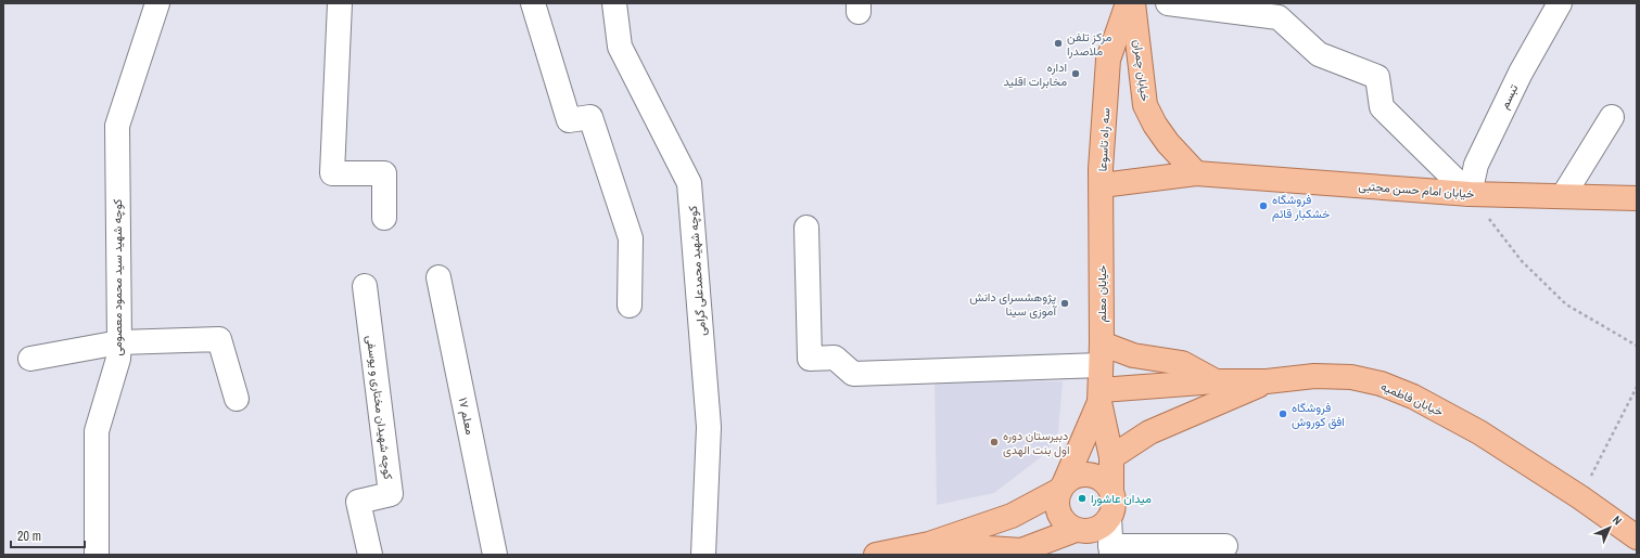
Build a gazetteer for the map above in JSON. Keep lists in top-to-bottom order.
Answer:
{
  "streets": {
    "main road": [
      "خیابان چمران",
      "سه راه تاسوعا",
      "خیابان امام حسن مجتبی",
      "خیابان معلم",
      "خیابان فاطمیه"
    ],
    "street": [
      "تبسم",
      "کوچه شهید محمدعلی گرامی",
      "کوچه شهید سید محمود معصومی",
      "کوچه شهیدان مختاری و یوسفی",
      "معلم ۱۷"
    ]
  },
  "crossings": [
    ["خیابان چمران", "سه راه تاسوعا"],
    ["خیابان چمران", "خیابان امام حسن مجتبی"],
    ["تبسم", "خیابان امام حسن مجتبی"],
    ["سه راه تاسوعا", "خیابان امام حسن مجتبی"],
    ["سه راه تاسوعا", "خیابان معلم"],
    ["خیابان معلم", "خیابان فاطمیه"]
  ],
  "places": [
    "مرکز تلفن ملاصدرا",
    "اداره مخابرات اقلید",
    "فروشگاه خشکبار قائم",
    "پژوهشسرای دانش آموزی سینا",
    "فروشگاه افق کوروش",
    "دبیرستان دوره اول بنت الهدی",
    "میدان عاشورا"
  ],
  "scale_bar": "20 m",
  "north": "top right"
}
